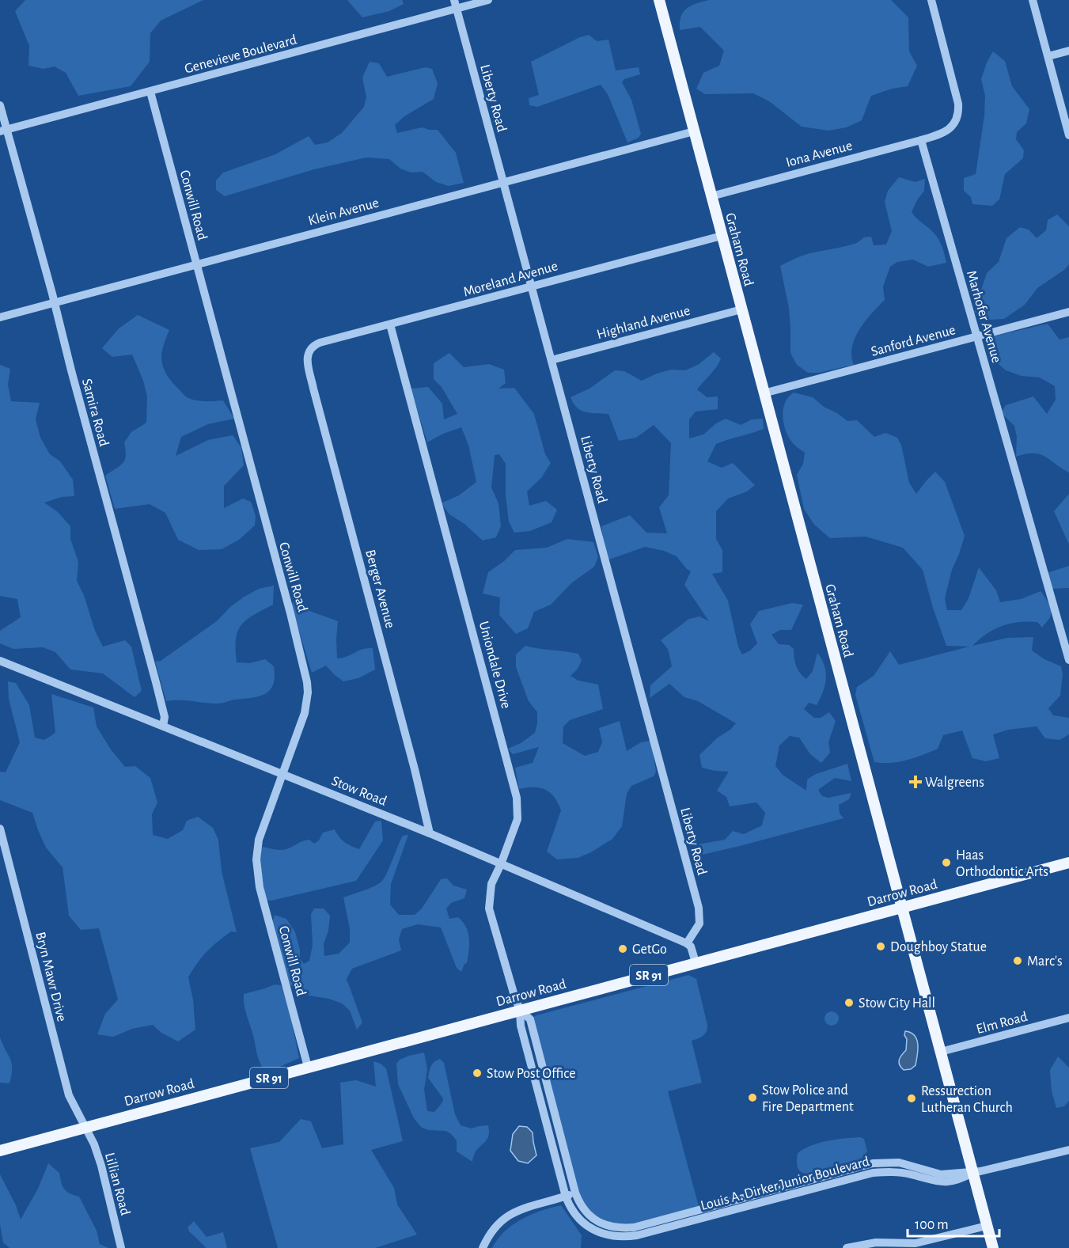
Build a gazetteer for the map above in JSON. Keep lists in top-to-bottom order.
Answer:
{
  "streets": {
    "main road": ["Graham Road", "Darrow Road", "SR 91"],
    "street": [
      "Genevieve Boulevard",
      "Liberty Road",
      "Iona Avenue",
      "Conwill Road",
      "Klein Avenue",
      "Moreland Avenue",
      "Marhofer Avenue",
      "Highland Avenue",
      "Sanford Avenue",
      "Samira Road",
      "Berger Avenue",
      "Uniondale Drive",
      "Stow Road",
      "Bryn Mawr Drive",
      "Elm Road",
      "Louis A. Dirker Junior Boulevard",
      "Lillian Road"
    ]
  },
  "crossings": [
    ["Genevieve Boulevard", "Liberty Road"],
    ["Genevieve Boulevard", "Conwill Road"],
    ["Genevieve Boulevard", "Samira Road"],
    ["Liberty Road", "Klein Avenue"],
    ["Liberty Road", "Moreland Avenue"],
    ["Liberty Road", "Highland Avenue"],
    ["Liberty Road", "Stow Road"],
    ["Iona Avenue", "Graham Road"],
    ["Iona Avenue", "Marhofer Avenue"],
    ["Conwill Road", "Klein Avenue"],
    ["Conwill Road", "Stow Road"],
    ["Conwill Road", "Darrow Road"],
    ["Klein Avenue", "Graham Road"],
    ["Klein Avenue", "Samira Road"],
    ["Graham Road", "Moreland Avenue"],
    ["Graham Road", "Highland Avenue"],
    ["Graham Road", "Sanford Avenue"],
    ["Graham Road", "Darrow Road"],
    ["Graham Road", "Elm Road"],
    ["Graham Road", "Louis A. Dirker Junior Boulevard"],
    ["Moreland Avenue", "Berger Avenue"],
    ["Moreland Avenue", "Uniondale Drive"],
    ["Marhofer Avenue", "Sanford Avenue"],
    ["Samira Road", "Stow Road"],
    ["Berger Avenue", "Stow Road"],
    ["Uniondale Drive", "Stow Road"],
    ["Uniondale Drive", "Darrow Road"],
    ["Uniondale Drive", "Louis A. Dirker Junior Boulevard"],
    ["Darrow Road", "Bryn Mawr Drive"],
    ["Darrow Road", "Louis A. Dirker Junior Boulevard"],
    ["Darrow Road", "Lillian Road"],
    ["Bryn Mawr Drive", "Lillian Road"]
  ],
  "places": {
    "health": ["Walgreens"],
    "other": [
      "Haas Orthodontic Arts",
      "Doughboy Statue",
      "GetGo",
      "Marc's",
      "Stow City Hall",
      "Stow Post Office",
      "Stow Police and Fire Department",
      "Ressurection Lutheran Church"
    ]
  },
  "scale_bar": "100 m"
}
